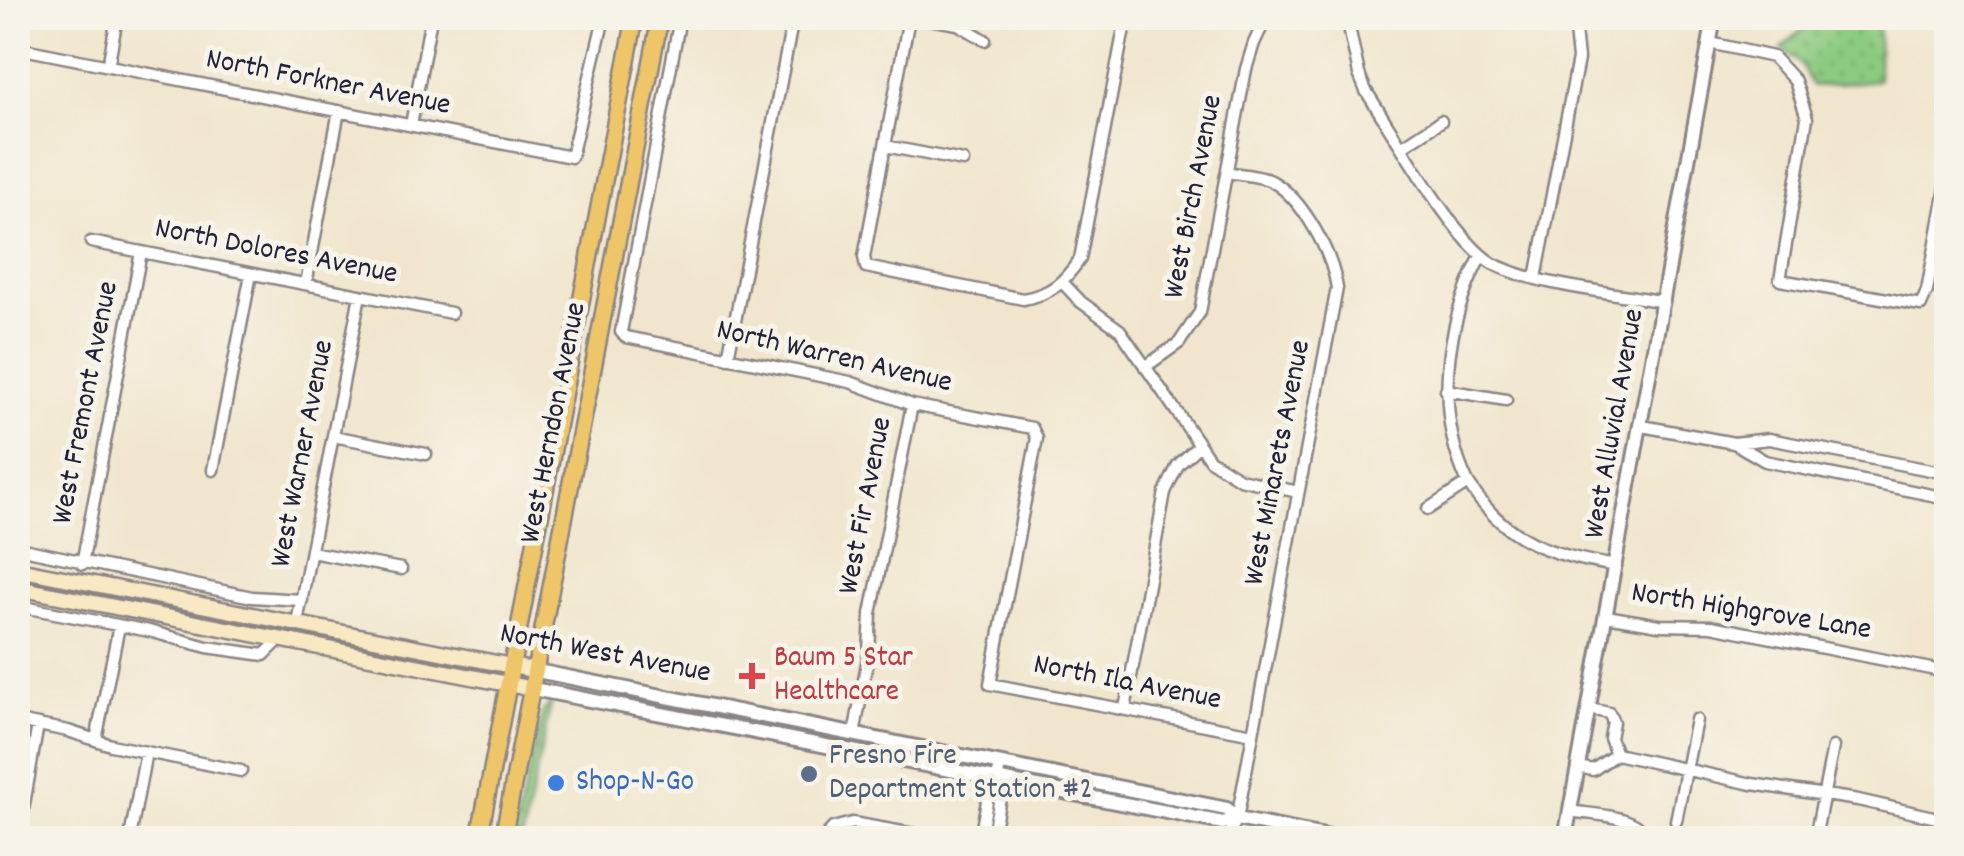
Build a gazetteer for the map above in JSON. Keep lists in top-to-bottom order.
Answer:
{
  "streets": {
    "main road": ["West Herndon Avenue", "North West Avenue"],
    "street": [
      "North Forkner Avenue",
      "West Birch Avenue",
      "North Dolores Avenue",
      "North Warren Avenue",
      "West Fremont Avenue",
      "West Alluvial Avenue",
      "West Warner Avenue",
      "West Minarets Avenue",
      "West Fir Avenue",
      "North Highgrove Lane",
      "North Ila Avenue"
    ]
  },
  "crossings": [
    ["West Birch Avenue", "West Minarets Avenue"],
    ["North Dolores Avenue", "West Fremont Avenue"],
    ["North Dolores Avenue", "West Warner Avenue"],
    ["North Warren Avenue", "West Fir Avenue"],
    ["North Warren Avenue", "North Ila Avenue"],
    ["West Herndon Avenue", "North West Avenue"],
    ["West Alluvial Avenue", "North Highgrove Lane"],
    ["West Warner Avenue", "North West Avenue"],
    ["West Minarets Avenue", "North West Avenue"],
    ["West Minarets Avenue", "North Ila Avenue"],
    ["West Fir Avenue", "North West Avenue"]
  ],
  "places": {
    "health": ["Baum 5 Star Healthcare"],
    "other": ["Fresno Fire Department Station #2", "Shop-N-Go"]
  }
}
